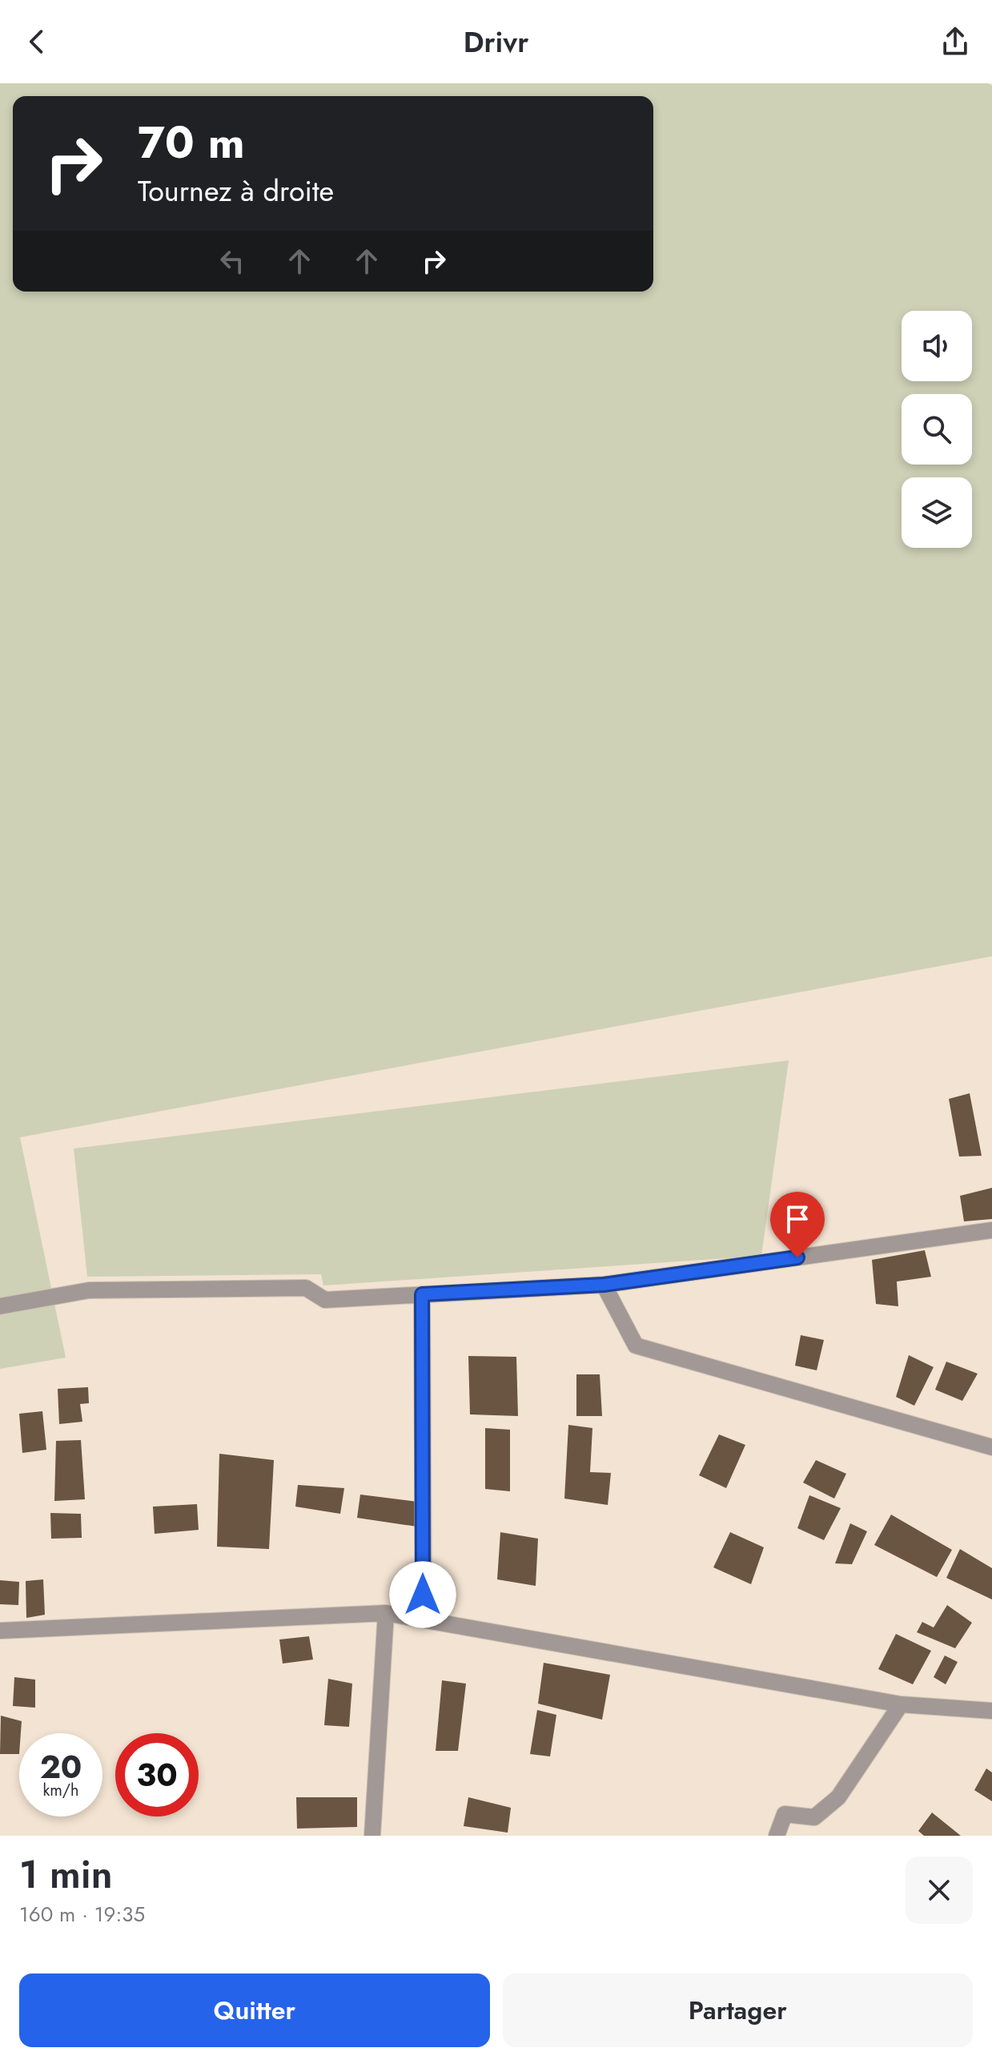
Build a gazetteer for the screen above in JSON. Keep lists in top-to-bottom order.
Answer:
{
  "page": {
    "header": "Drivr",
    "turn": ["70 m", "Tournez à droite"],
    "speed": "20 km/h",
    "limit": "30",
    "heading": ["1 min", "160 m · 19:35"],
    "buttons": ["Quitter", "Partager"]
  }
}
